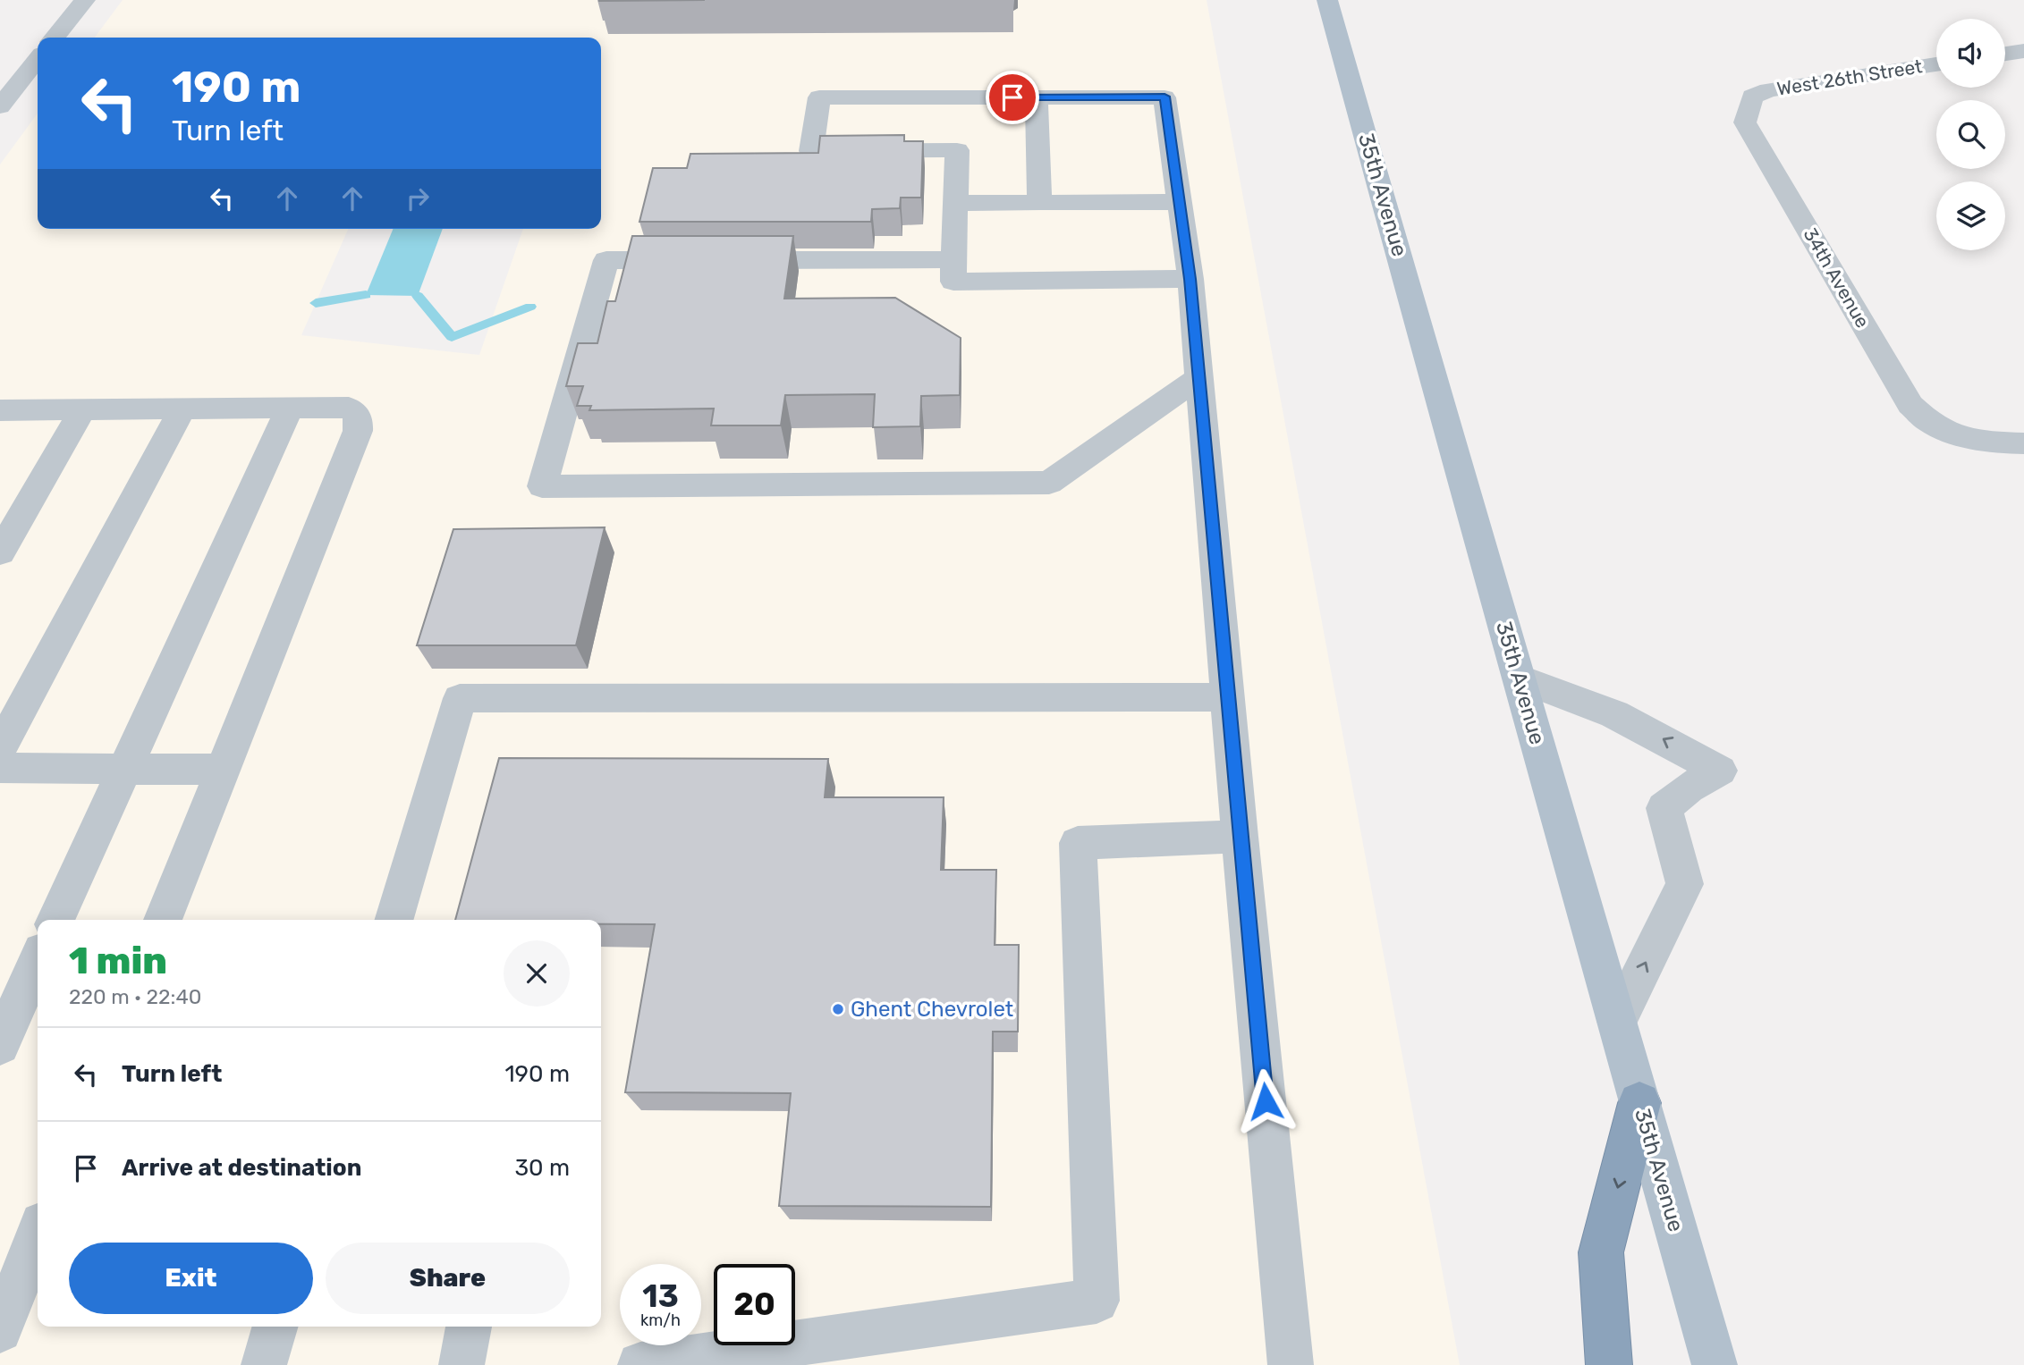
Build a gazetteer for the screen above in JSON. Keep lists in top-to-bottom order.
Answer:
{
  "streets": {
    "main road": ["35th Avenue"],
    "street": ["West 26th Street", "34th Avenue"]
  },
  "crossings": [
    ["West 26th Street", "34th Avenue"]
  ],
  "places": ["Ghent Chevrolet"],
  "page": {
    "turn": ["190 m", "Turn left"],
    "heading": ["1 min", "220 m · 22:40"],
    "list": [
      {
        "name": "Turn left",
        "value": "190 m"
      },
      {
        "name": "Arrive at destination",
        "value": "30 m"
      }
    ],
    "buttons": ["Exit", "Share"],
    "speed": "13 km/h",
    "limit": "20"
  }
}
